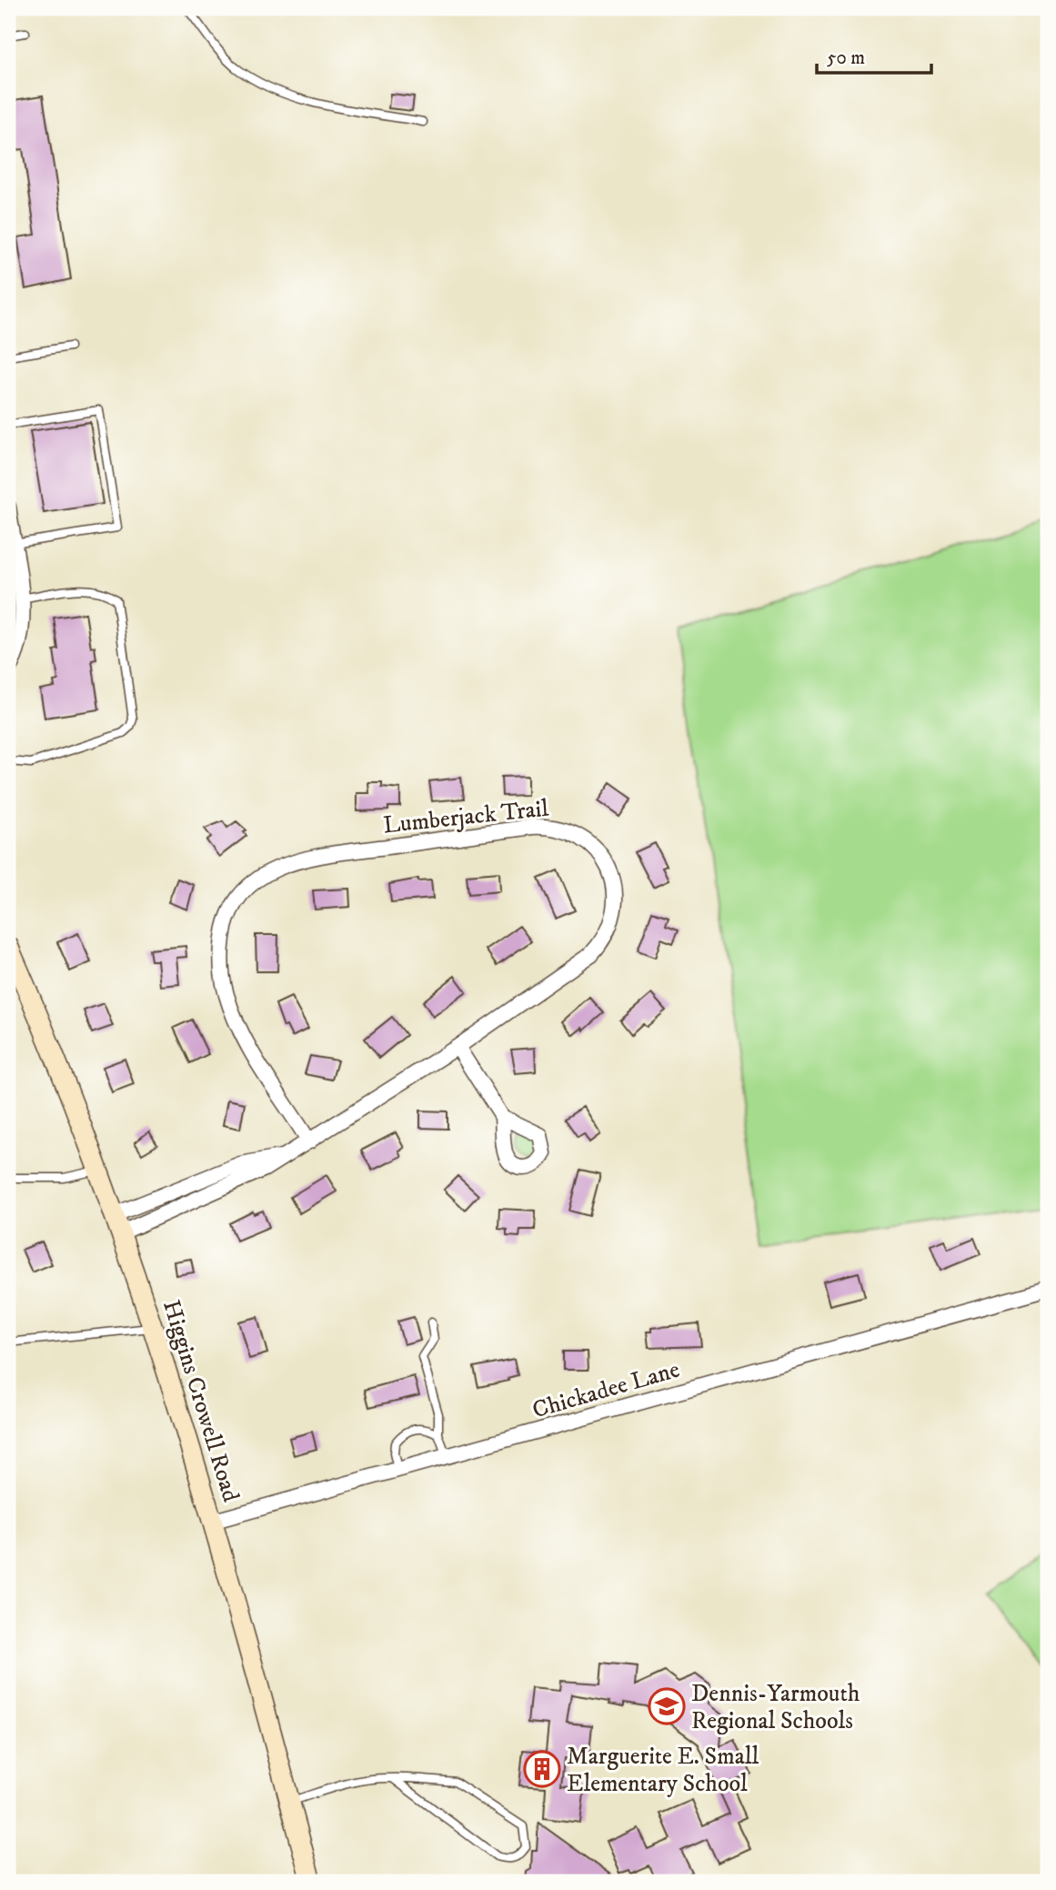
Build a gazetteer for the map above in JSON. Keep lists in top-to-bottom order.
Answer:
{
  "streets": {
    "main road": ["Higgins Crowell Road"],
    "street": ["Lumberjack Trail", "Chickadee Lane"]
  },
  "crossings": [
    ["Lumberjack Trail", "Higgins Crowell Road"],
    ["Chickadee Lane", "Higgins Crowell Road"]
  ],
  "places": {
    "school or university": ["Dennis-Yarmouth Regional Schools"],
    "building": ["Marguerite E. Small Elementary School"]
  },
  "scale_bar": "50 m"
}
